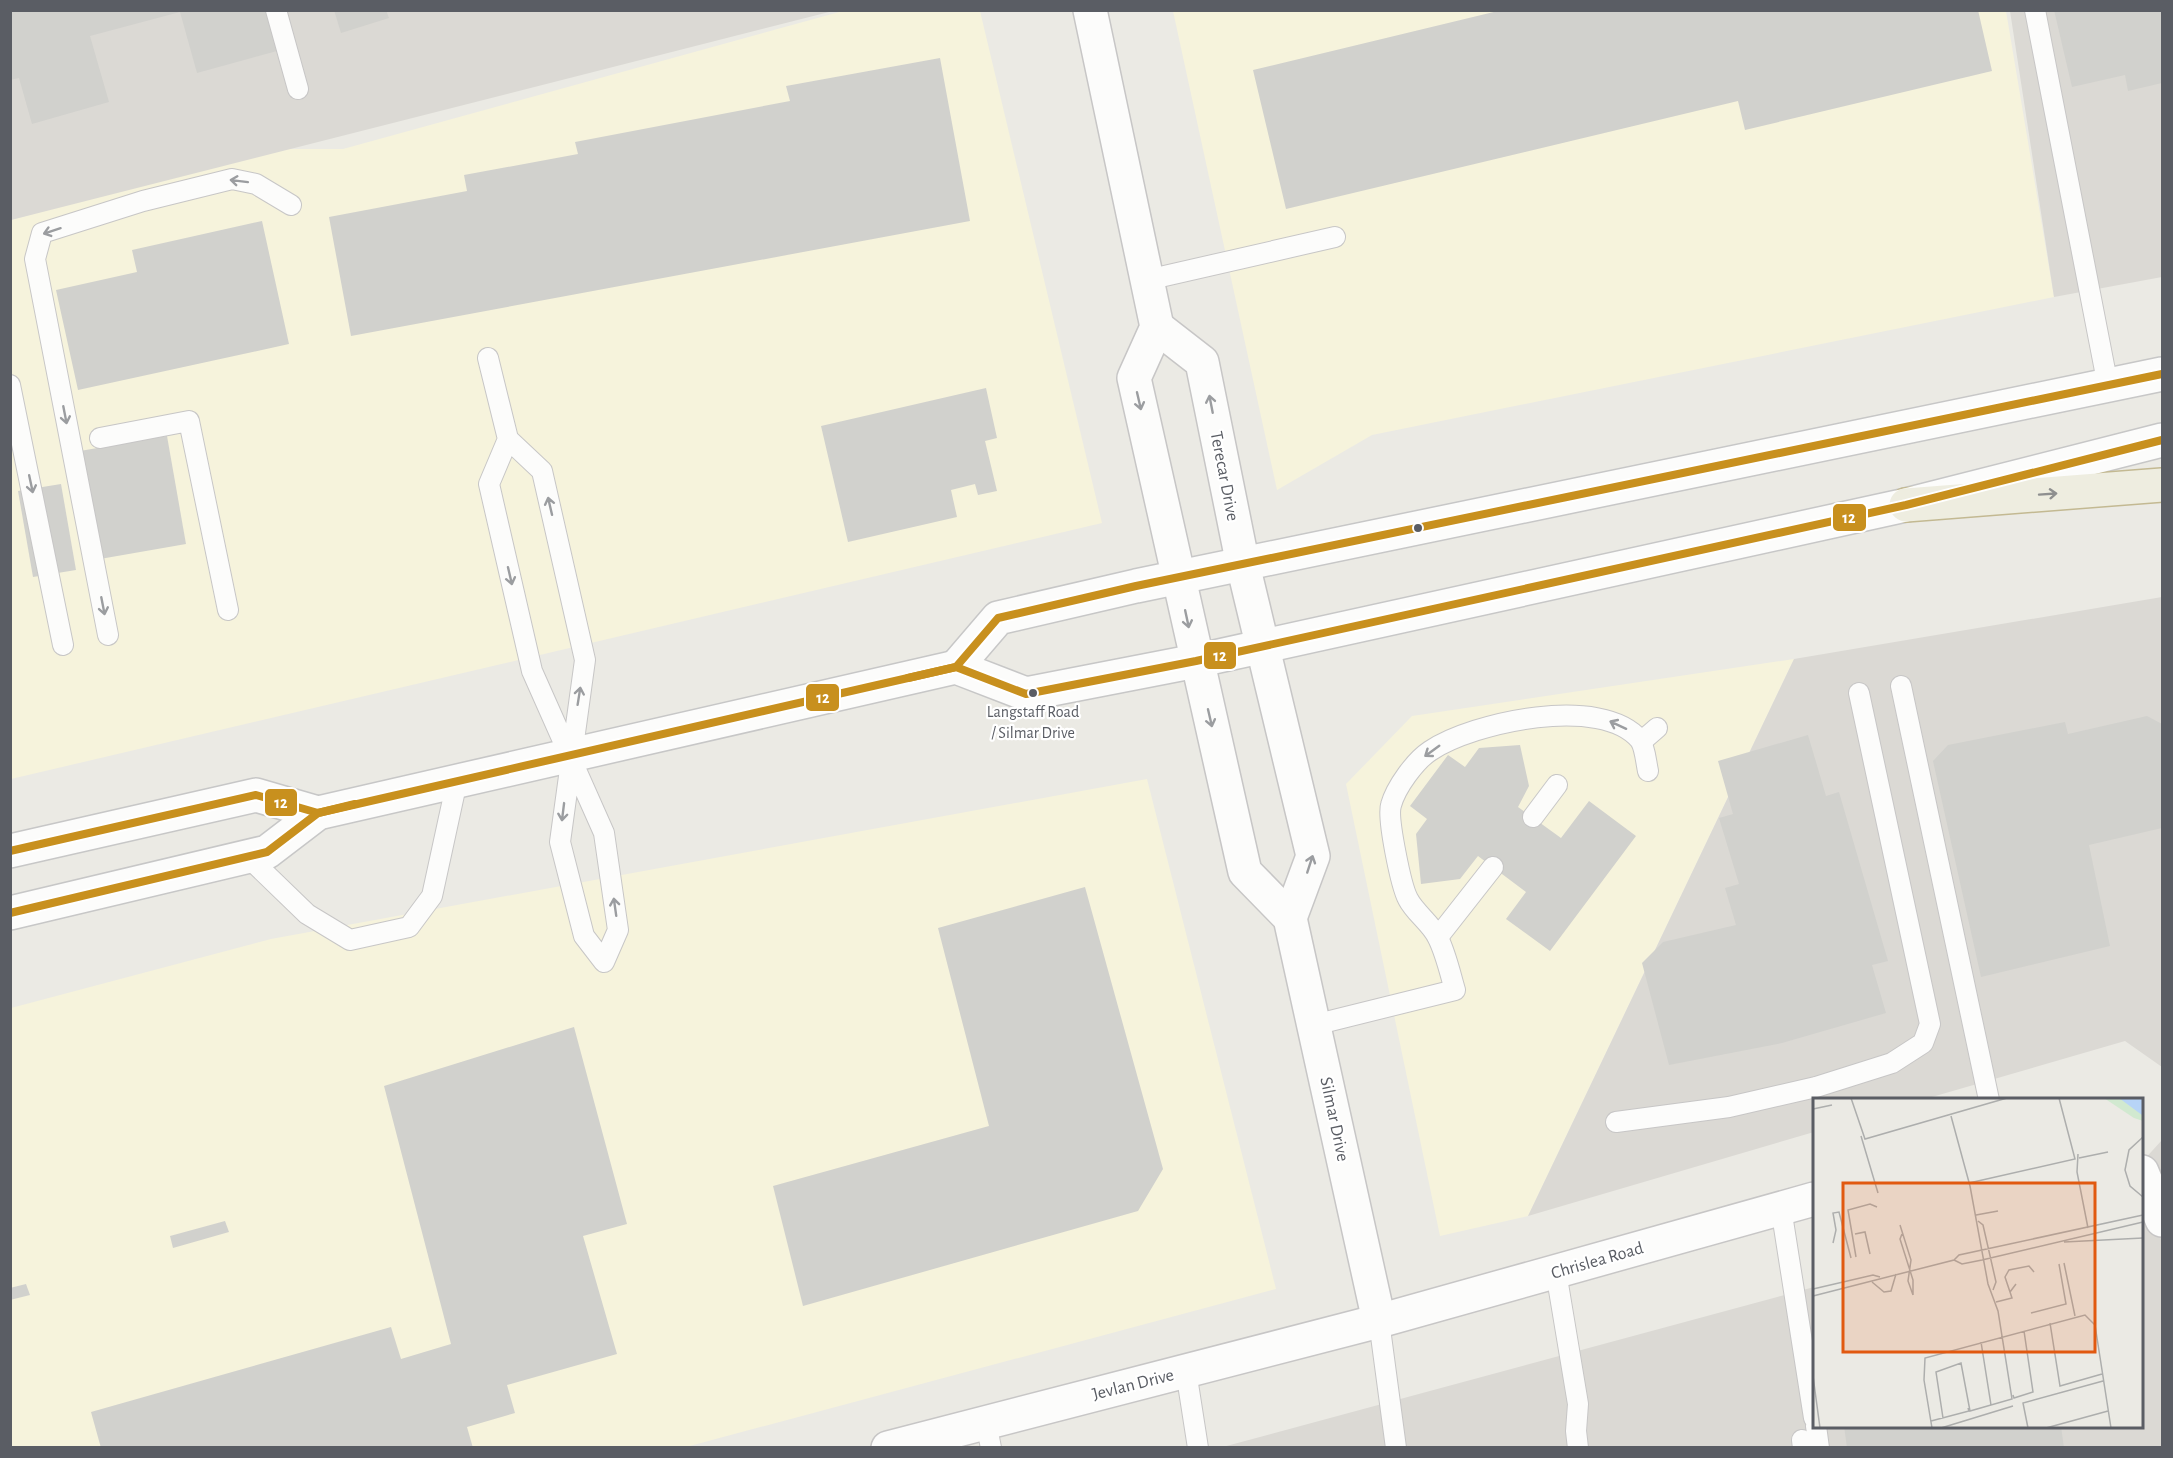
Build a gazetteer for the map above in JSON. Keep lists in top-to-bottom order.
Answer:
{
  "streets": {
    "main road": [
      "Terecar Drive",
      "Silmar Drive",
      "Chrislea Road",
      "Jevlan Drive"
    ]
  },
  "crossings": [
    ["Silmar Drive", "Chrislea Road"],
    ["Silmar Drive", "Jevlan Drive"],
    ["Chrislea Road", "Jevlan Drive"]
  ],
  "places": ["Langstaff Road / Silmar Drive"],
  "lines": ["transit line 12"]
}
